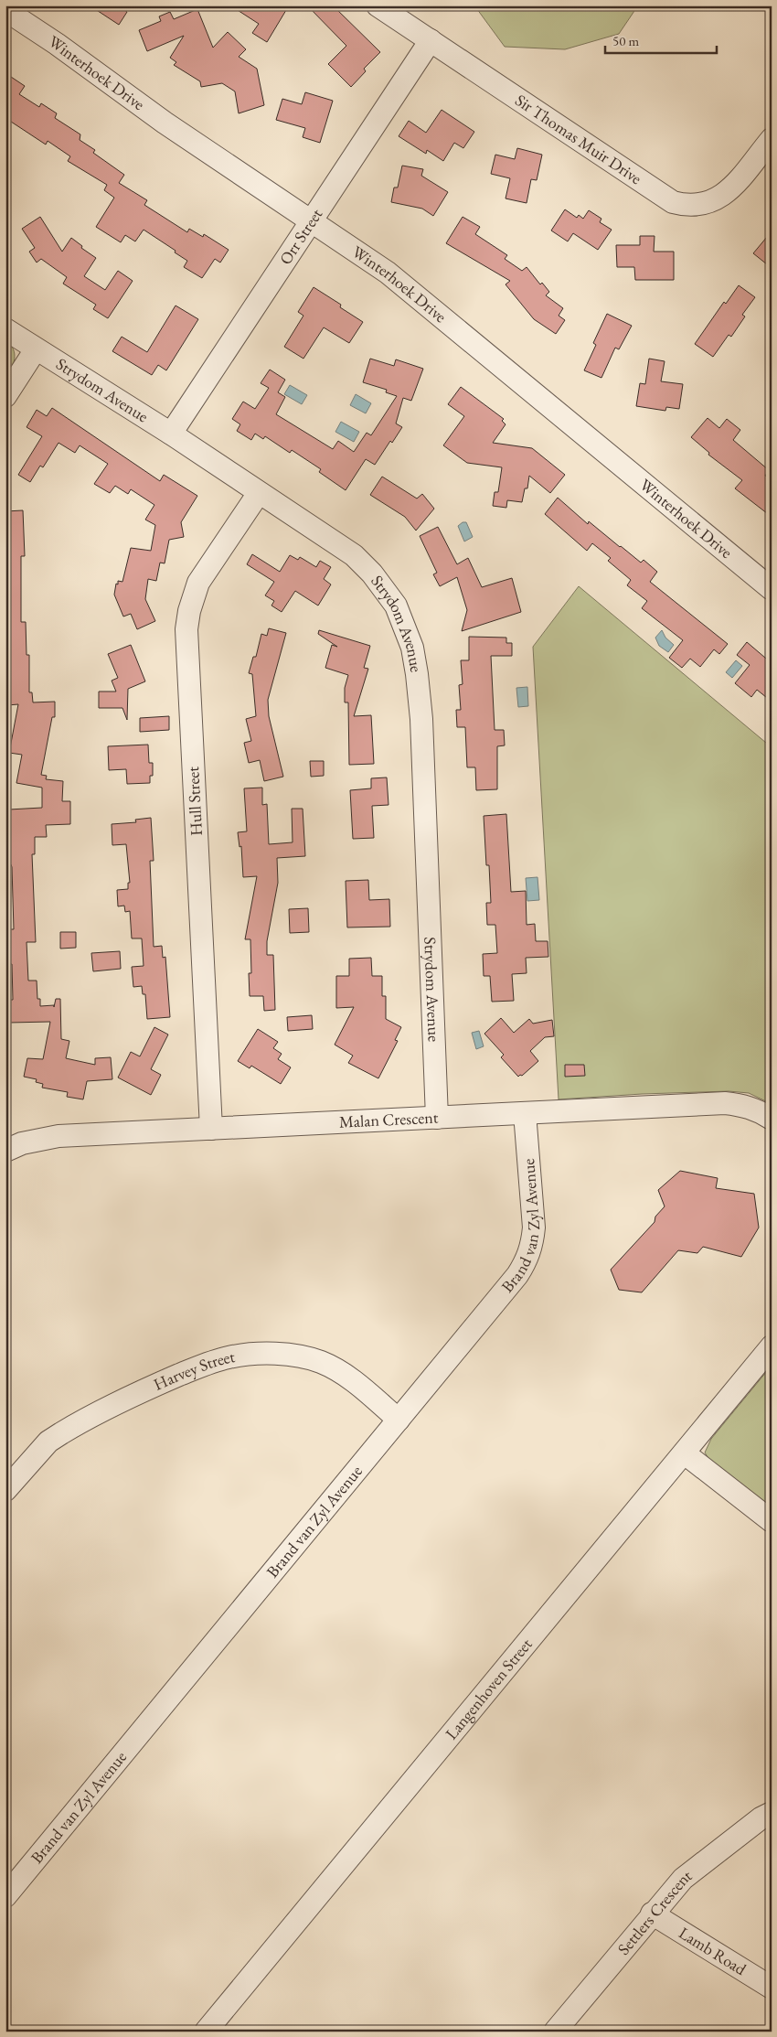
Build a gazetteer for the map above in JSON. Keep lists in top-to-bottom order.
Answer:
{
  "streets": {
    "street": [
      "Winterhoek Drive",
      "Sir Thomas Muir Drive",
      "Orr Street",
      "Strydom Avenue",
      "Hull Street",
      "Malan Crescent",
      "Brand van Zyl Avenue",
      "Harvey Street",
      "Langenhoven Street",
      "Settlers Crescent",
      "Lamb Road"
    ]
  },
  "crossings": [
    ["Winterhoek Drive", "Orr Street"],
    ["Sir Thomas Muir Drive", "Orr Street"],
    ["Orr Street", "Strydom Avenue"],
    ["Strydom Avenue", "Hull Street"],
    ["Strydom Avenue", "Malan Crescent"],
    ["Hull Street", "Malan Crescent"],
    ["Malan Crescent", "Brand van Zyl Avenue"],
    ["Brand van Zyl Avenue", "Harvey Street"],
    ["Settlers Crescent", "Lamb Road"]
  ],
  "scale_bar": "50 m"
}
